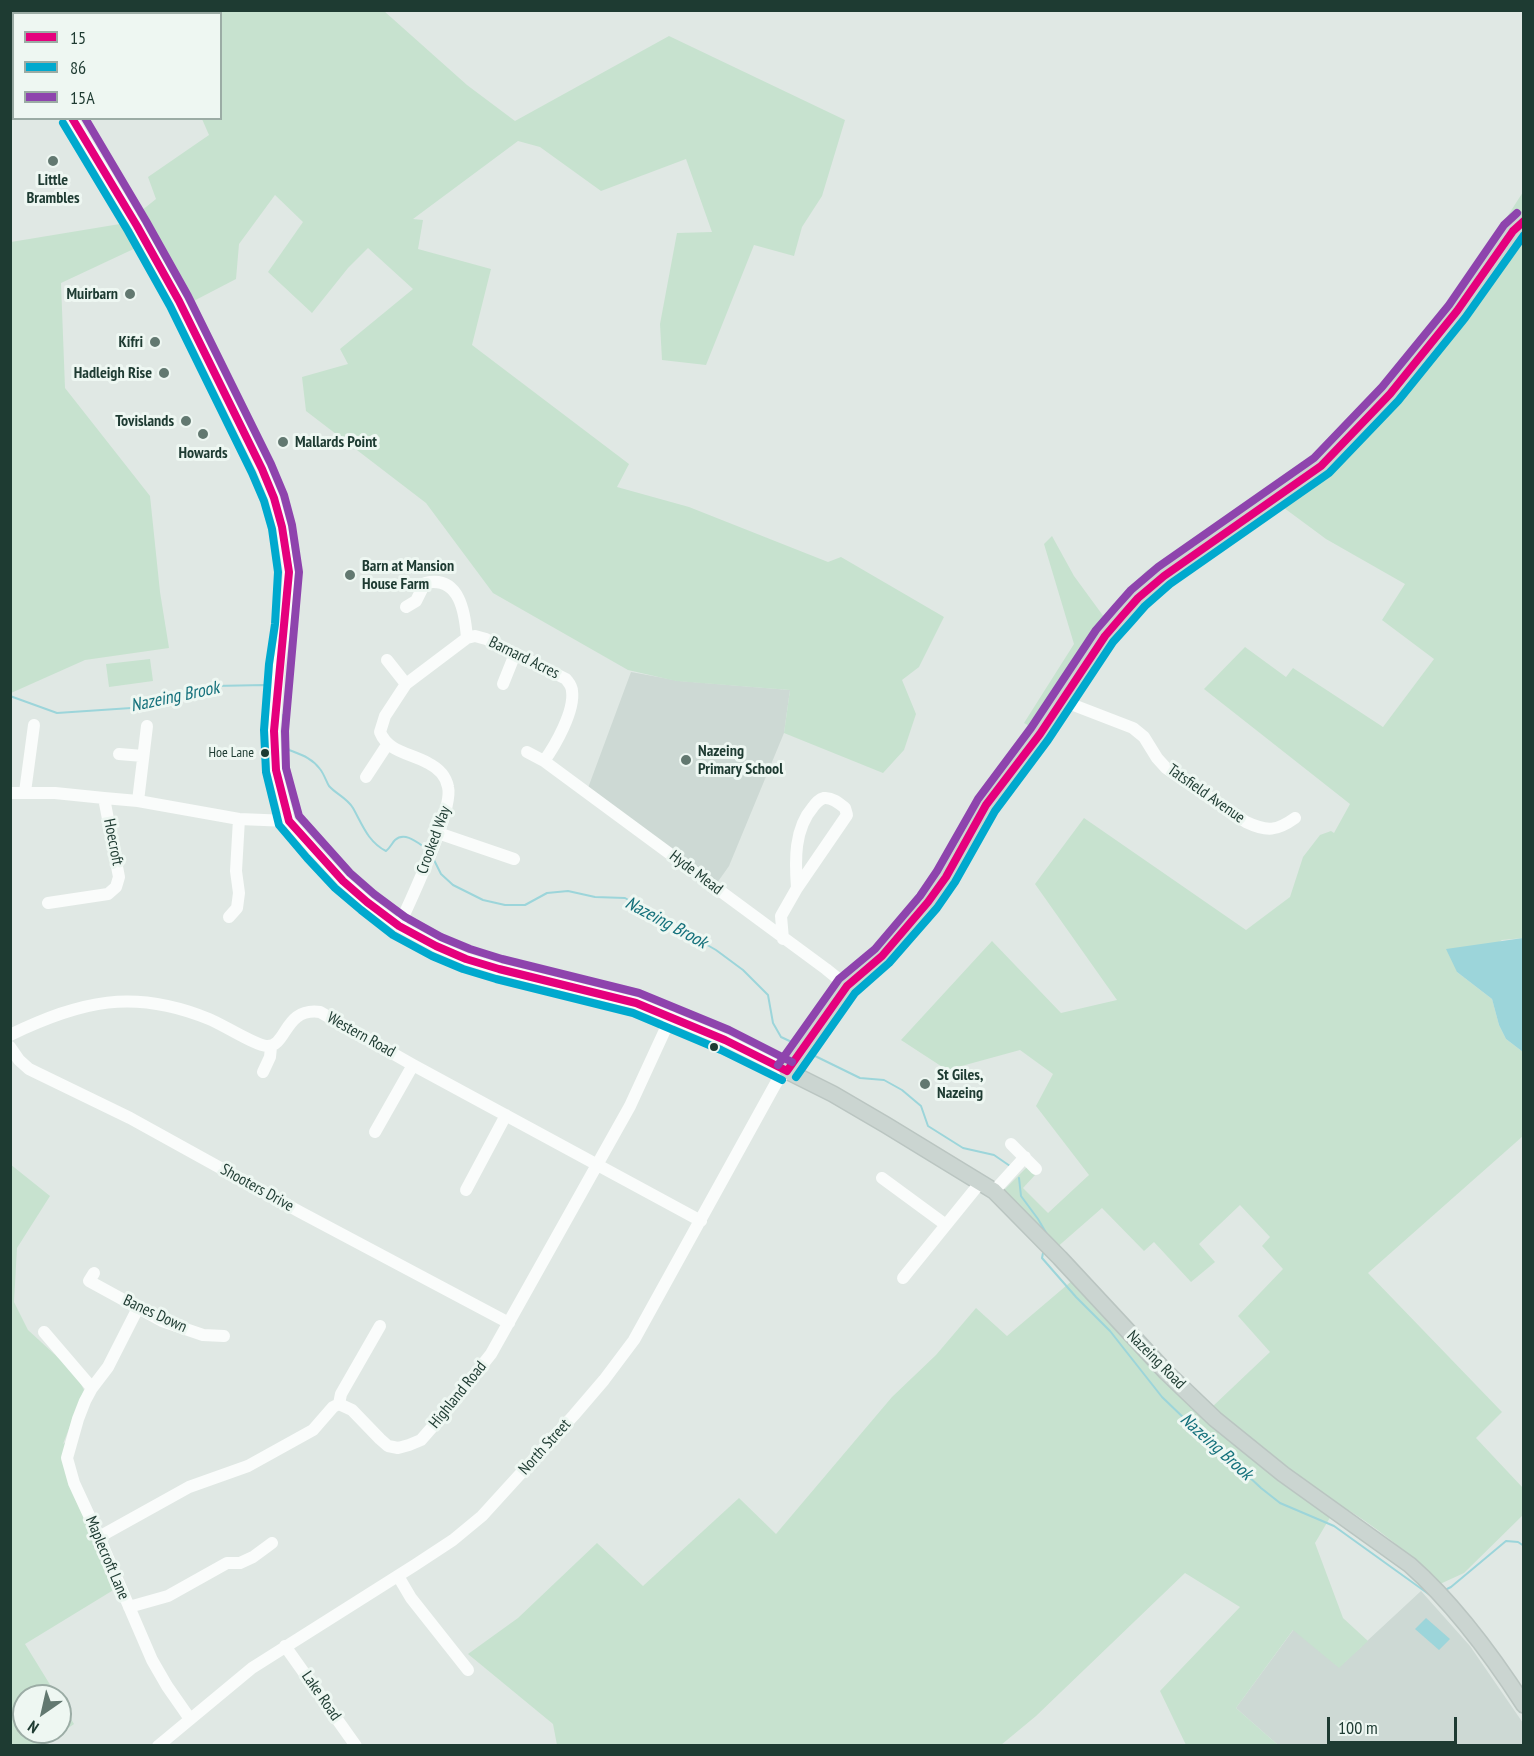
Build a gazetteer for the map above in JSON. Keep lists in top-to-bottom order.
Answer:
{
  "streets": {
    "main road": ["Nazeing Road"],
    "street": [
      "Barnard Acres",
      "Tatsfield Avenue",
      "Crooked Way",
      "Hoecroft",
      "Hyde Mead",
      "Western Road",
      "Shooters Drive",
      "Banes Down",
      "Highland Road",
      "North Street",
      "Maplecroft Lane",
      "Lake Road"
    ]
  },
  "crossings": [
    ["Barnard Acres", "Crooked Way"],
    ["Barnard Acres", "Hyde Mead"],
    ["Western Road", "Highland Road"],
    ["Western Road", "North Street"],
    ["Shooters Drive", "Highland Road"],
    ["Banes Down", "Maplecroft Lane"],
    ["Nazeing Road", "North Street"],
    ["North Street", "Maplecroft Lane"],
    ["North Street", "Lake Road"]
  ],
  "water": ["Nazeing Brook"],
  "places": [
    "Little Brambles",
    "Muirbarn",
    "Kifri",
    "Hadleigh Rise",
    "Tovislands",
    "Howards",
    "Mallards Point",
    "Barn at Mansion House Farm",
    "Hoe Lane",
    "Nazeing Primary School",
    "St Giles, Nazeing"
  ],
  "lines": ["transit line 15", "transit line 15A", "transit line 86"],
  "legend": ["15", "86", "15A"],
  "scale_bar": "100 m",
  "north": "bottom left"
}
